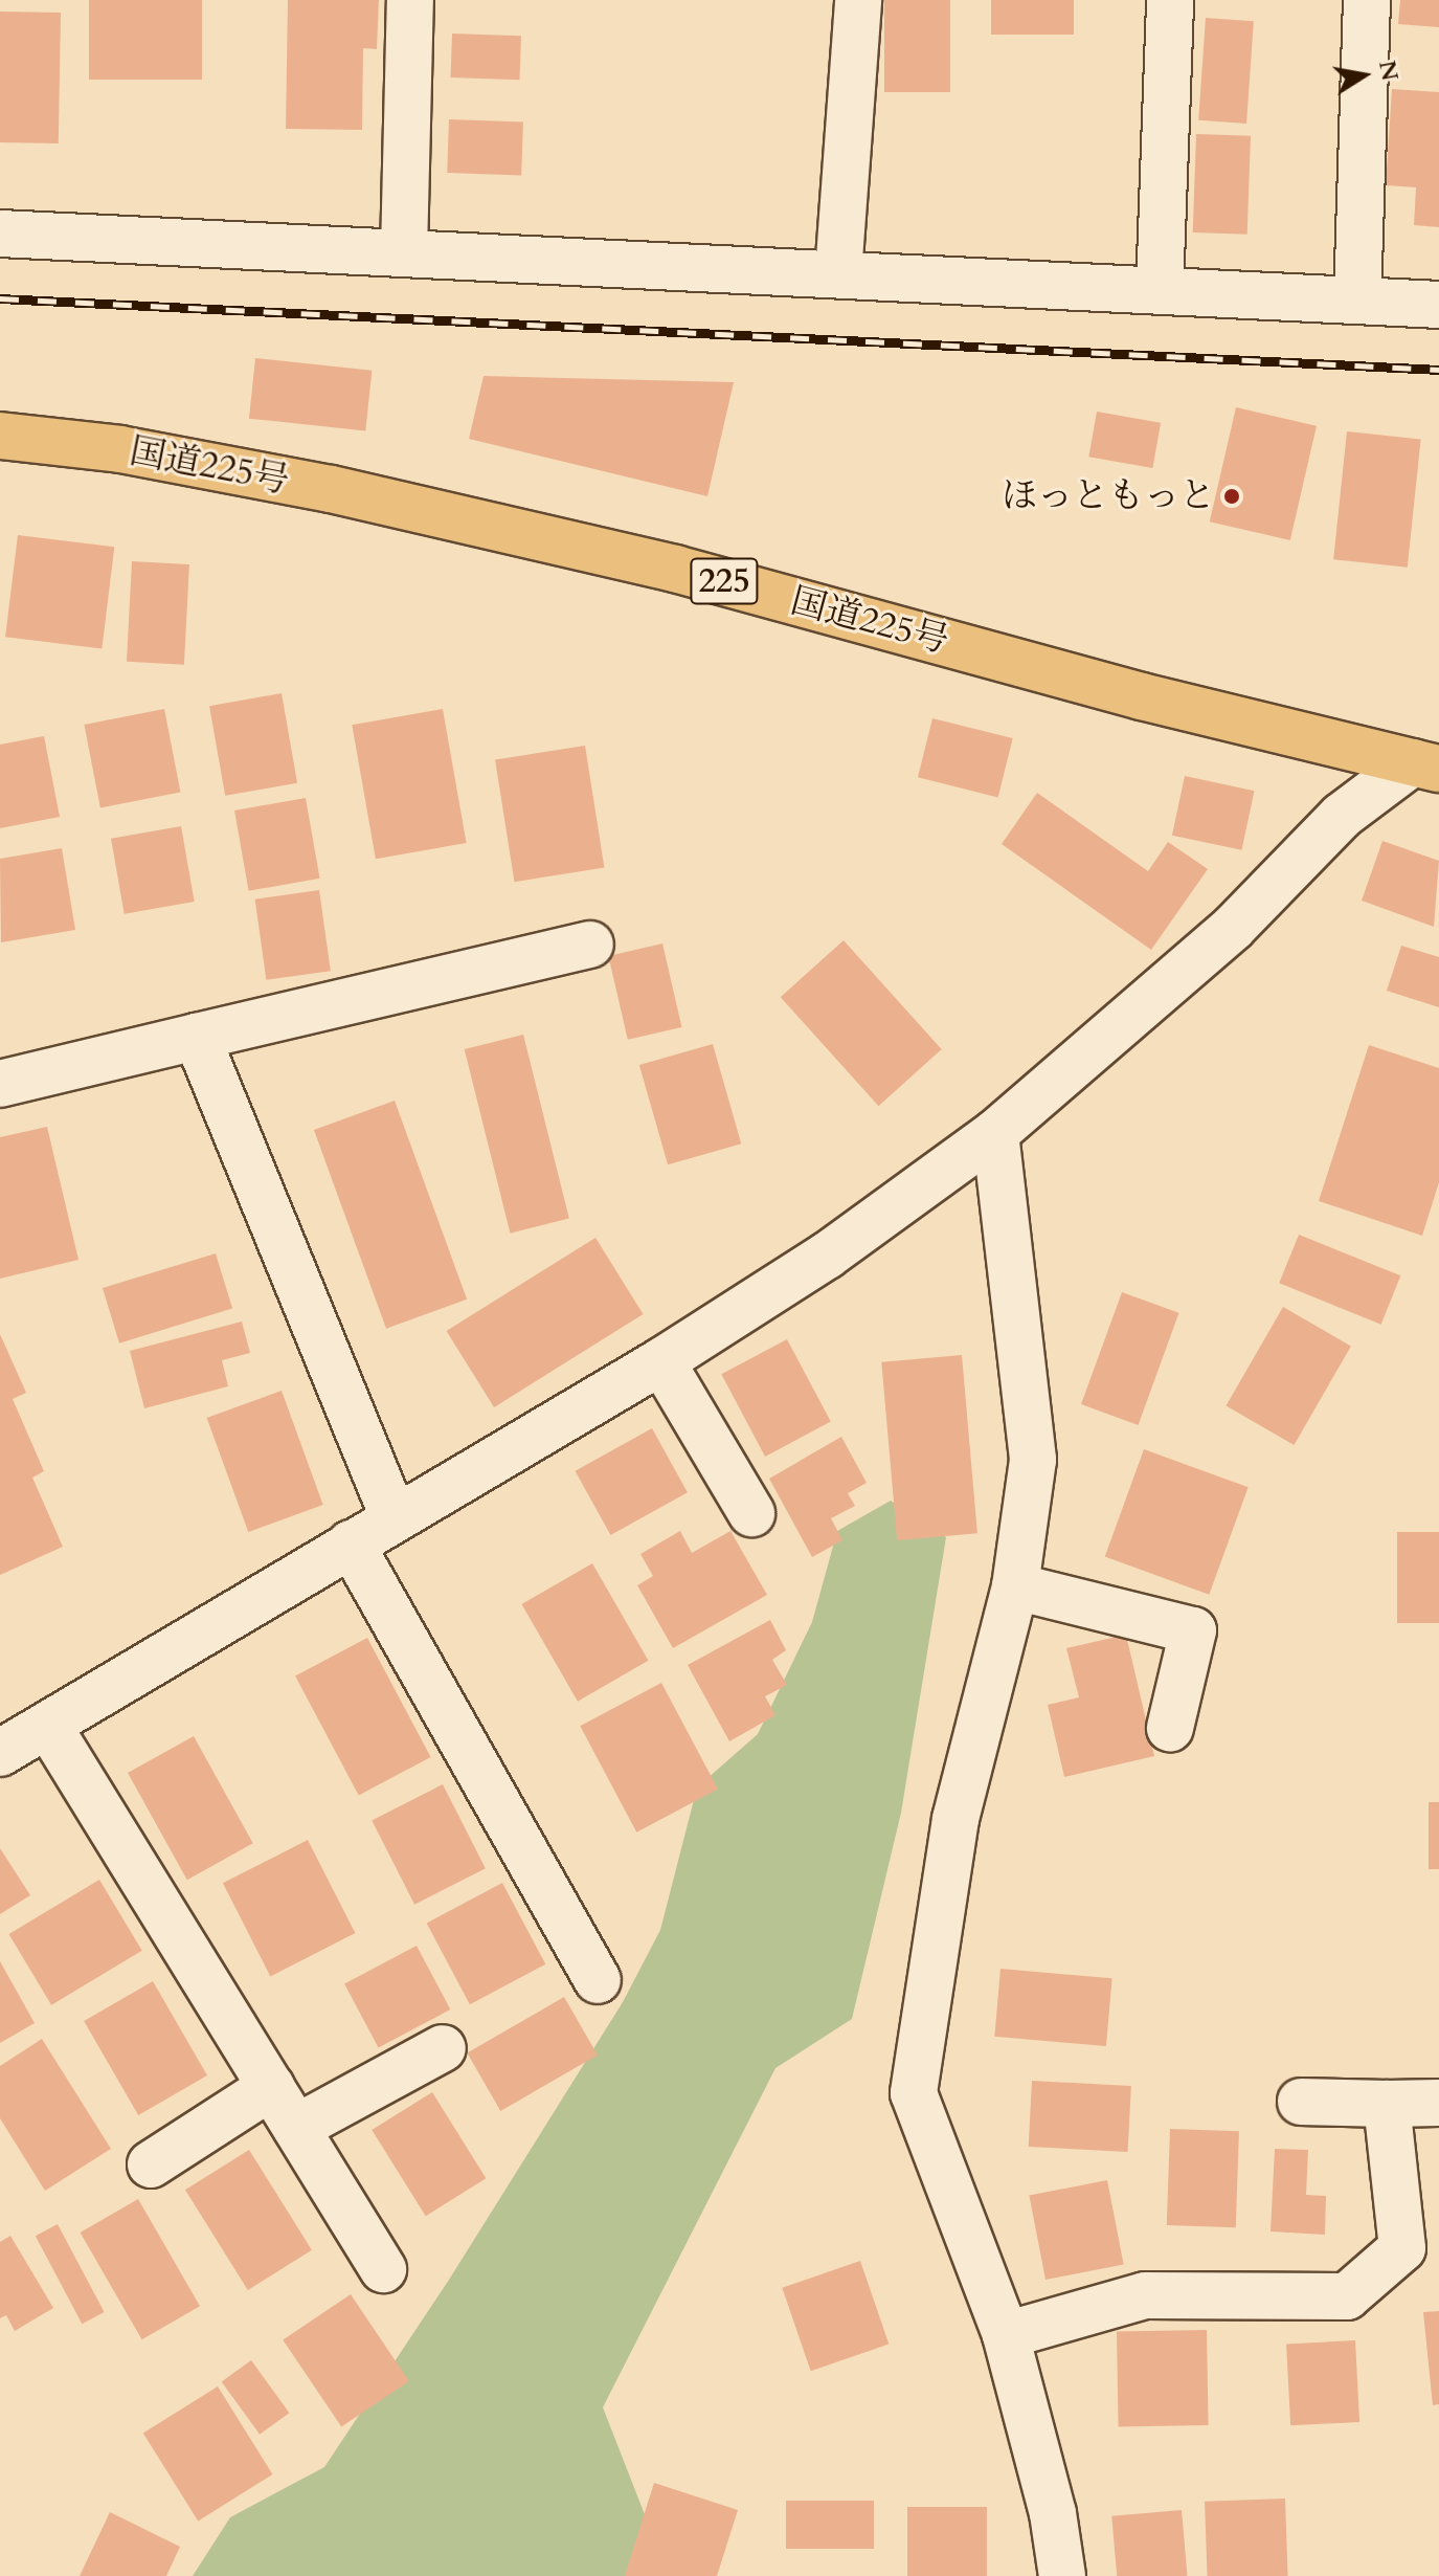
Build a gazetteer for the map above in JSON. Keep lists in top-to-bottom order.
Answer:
{
  "streets": {
    "highway": ["国道225号", "225"]
  },
  "places": ["ほっともっと"],
  "north": "right"
}
